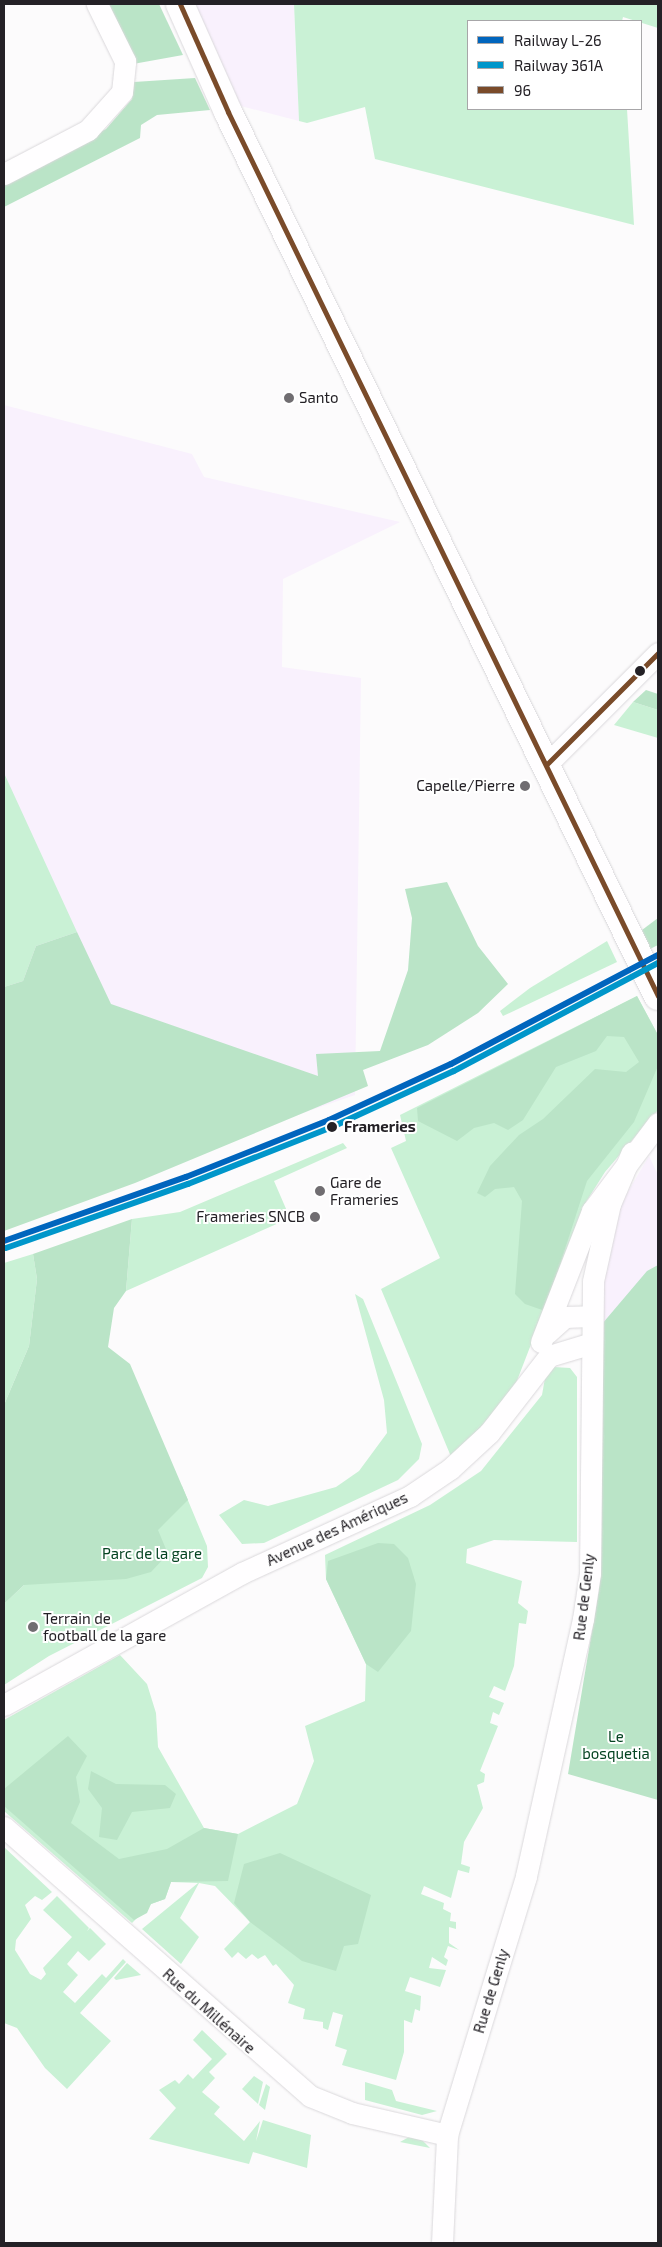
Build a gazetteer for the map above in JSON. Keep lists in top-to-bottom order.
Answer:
{
  "streets": {
    "street": ["Avenue des Amériques", "Rue de Genly", "Rue du Millénaire"]
  },
  "crossings": [
    ["Rue de Genly", "Rue du Millénaire"]
  ],
  "parks": ["Parc de la gare", "Le bosquetia"],
  "places": [
    "Santo",
    "Capelle/Pierre",
    "Frameries",
    "Gare de Frameries",
    "Frameries SNCB",
    "Terrain de football de la gare"
  ],
  "lines": ["transit line 96", "rail line L-26", "rail line 361A"],
  "legend": ["Railway L-26", "Railway 361A", "96"]
}
